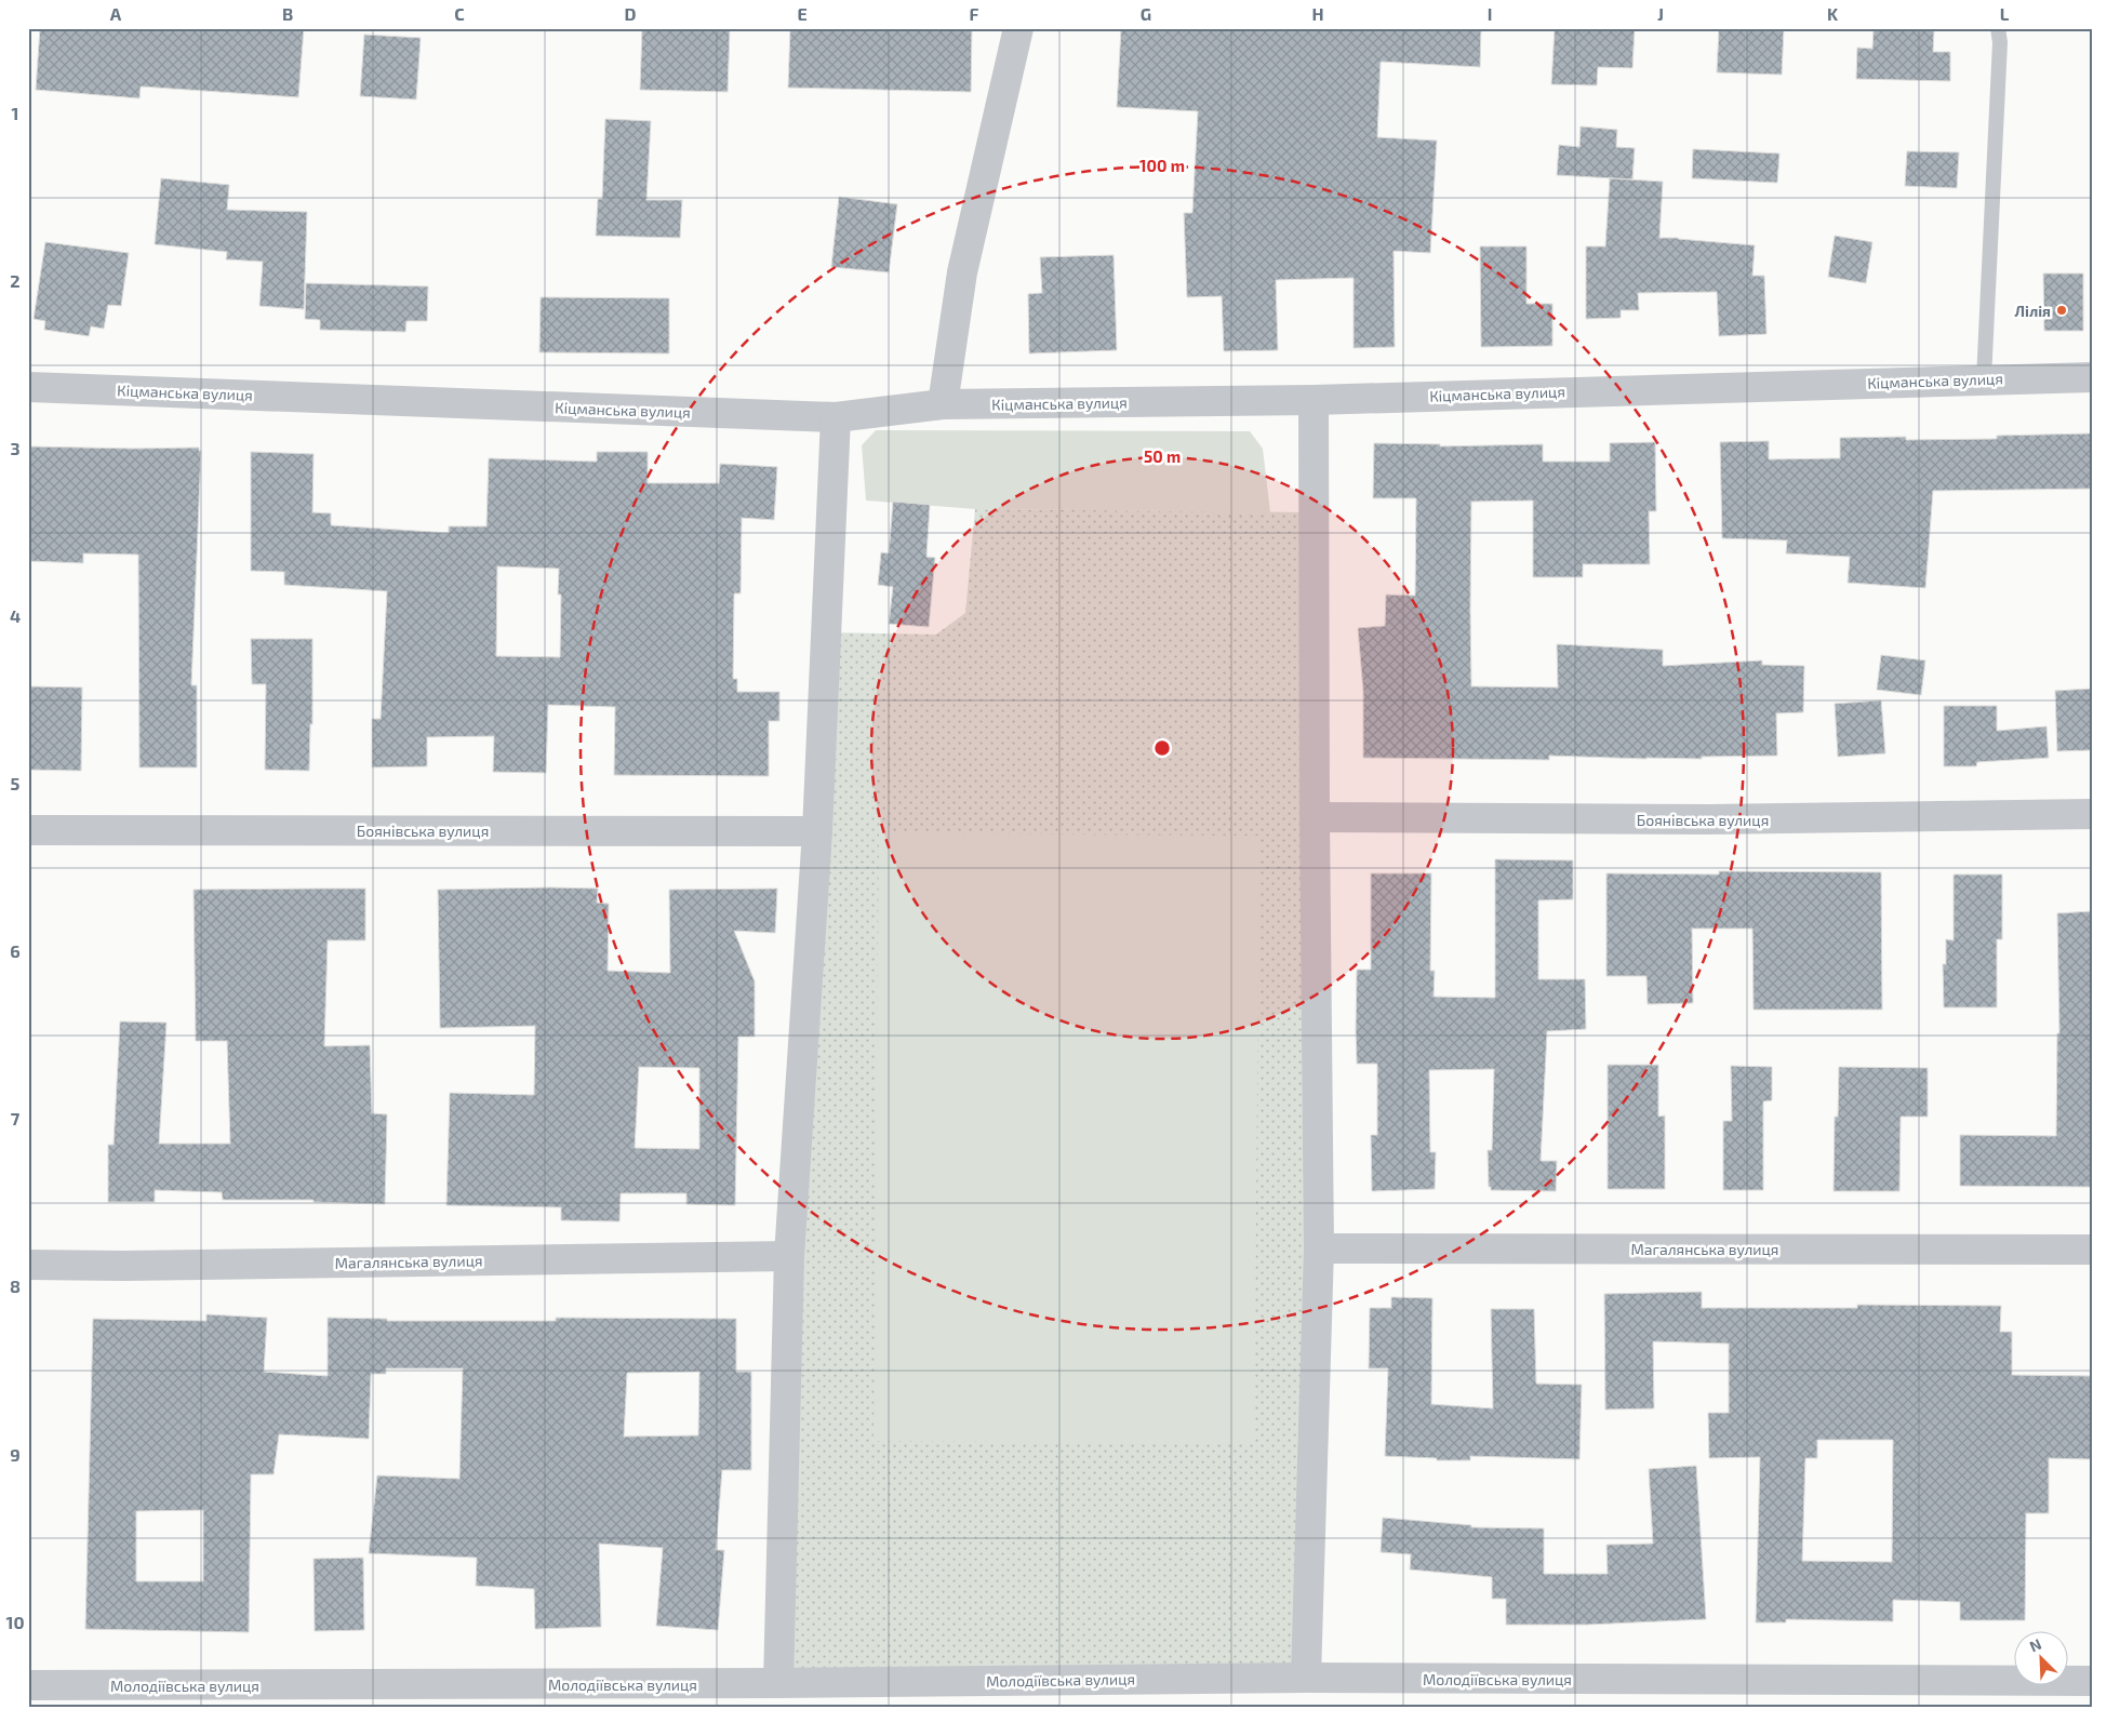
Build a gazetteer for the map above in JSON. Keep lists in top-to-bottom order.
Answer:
{
  "streets": {
    "street": [
      "Кіцманська вулиця",
      "Боянівська вулиця",
      "Магалянська вулиця",
      "Молодіївська вулиця"
    ]
  },
  "places": ["Лілія"],
  "north": "top left",
  "grid": {
    "columns": [
      "A",
      "B",
      "C",
      "D",
      "E",
      "F",
      "G",
      "H",
      "I",
      "J",
      "K",
      "L"
    ],
    "rows": [
      "1",
      "2",
      "3",
      "4",
      "5",
      "6",
      "7",
      "8",
      "9",
      "10"
    ]
  },
  "rings": ["100 m", "50 m"]
}
